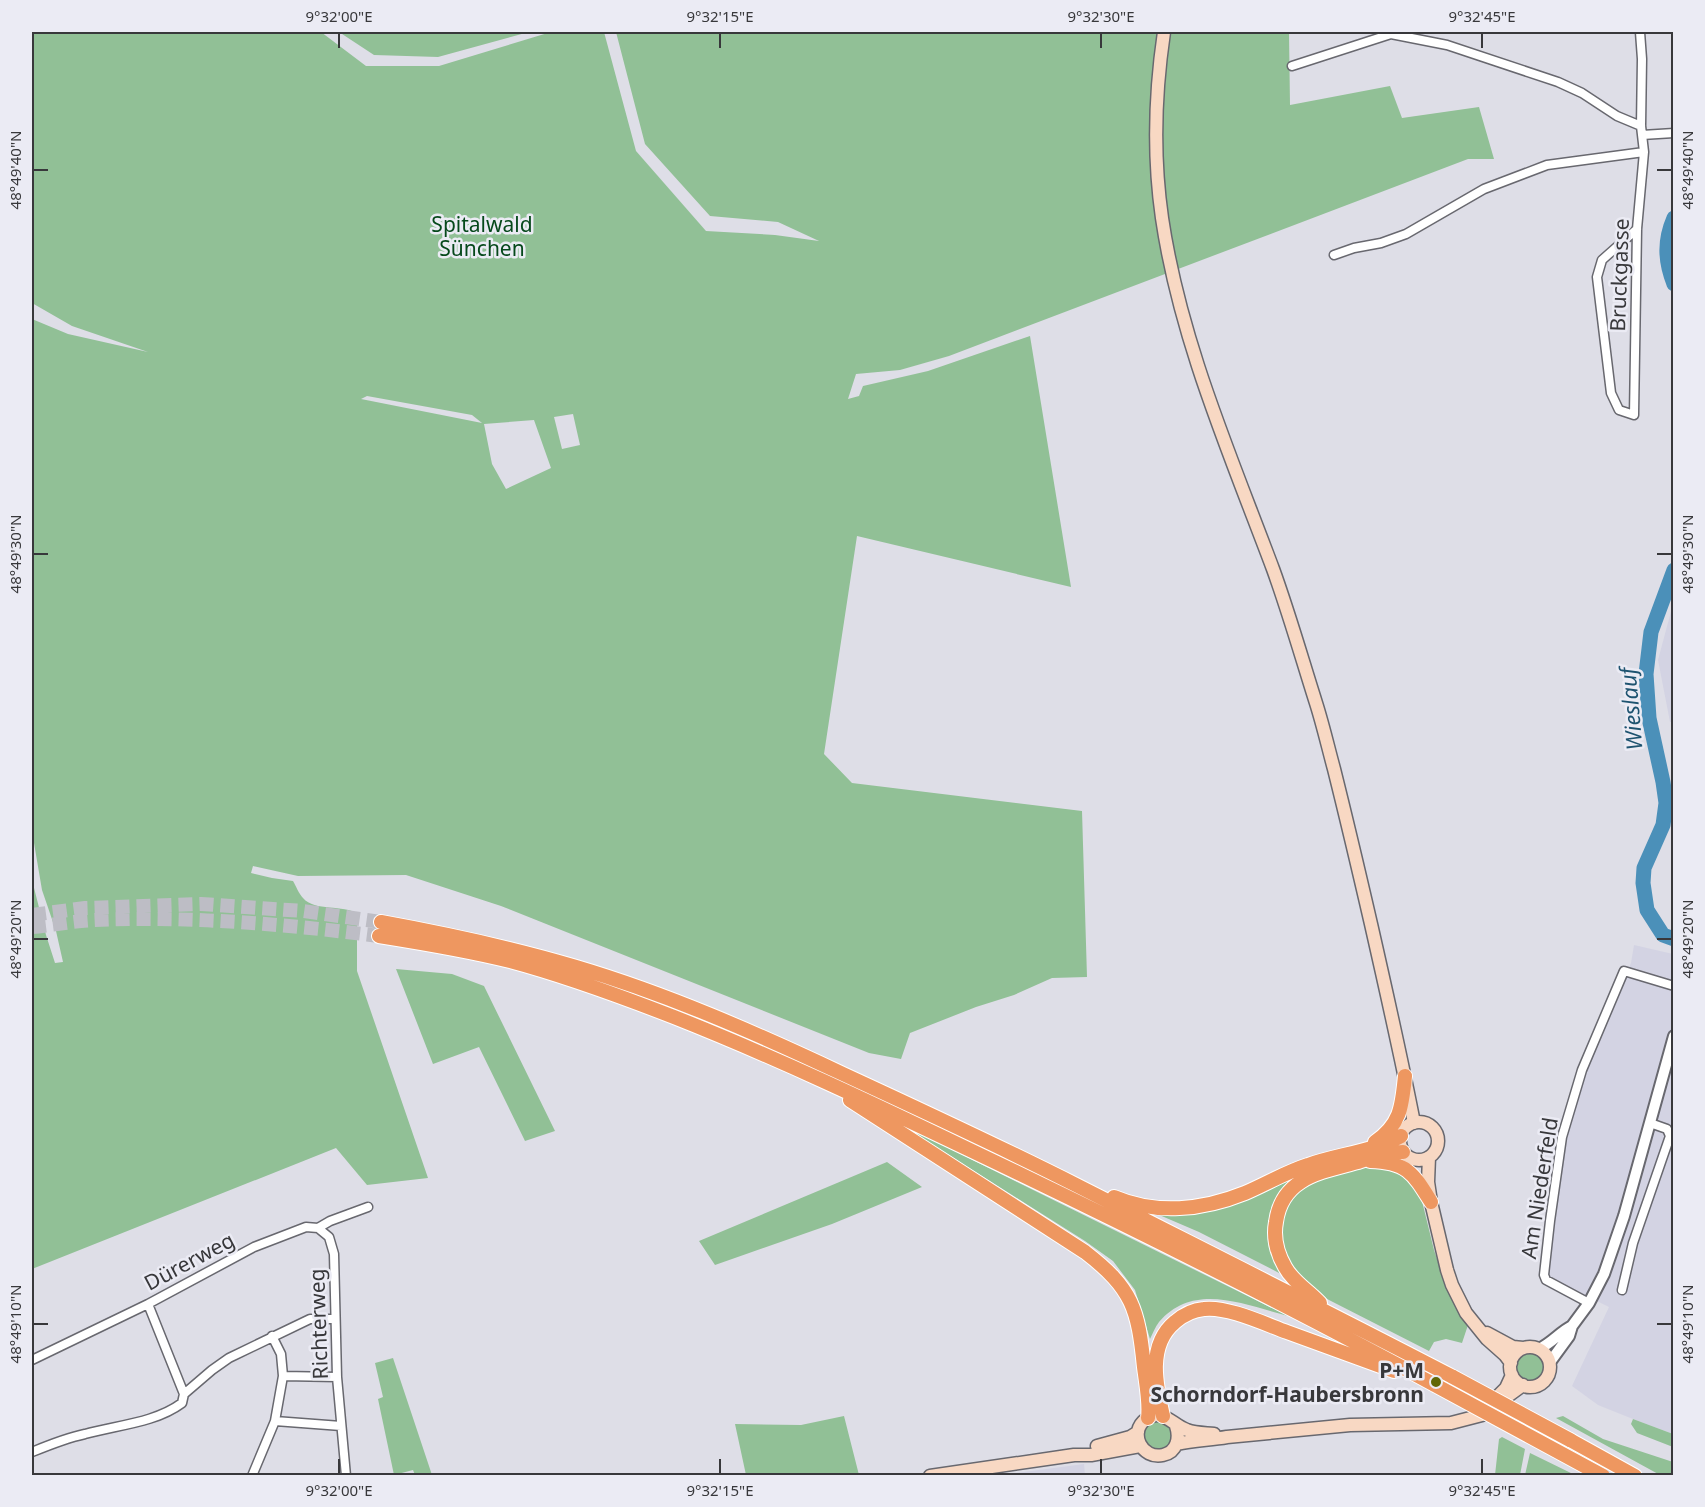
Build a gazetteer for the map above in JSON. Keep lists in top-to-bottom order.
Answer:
{
  "streets": {
    "street": [
      "Bruckgasse",
      "Am Niederfeld",
      "Dürerweg",
      "Richterweg"
    ]
  },
  "crossings": [
    ["Dürerweg", "Richterweg"]
  ],
  "water": ["Wieslauf"],
  "parks": ["Spitalwald Sünchen"],
  "places": ["P+M Schorndorf-Haubersbronn"],
  "coordinates": [
    "9°32'00\"E",
    "9°32'15\"E",
    "9°32'30\"E",
    "9°32'45\"E",
    "48°49'40\"N",
    "48°49'30\"N",
    "48°49'20\"N",
    "48°49'10\"N"
  ]
}
